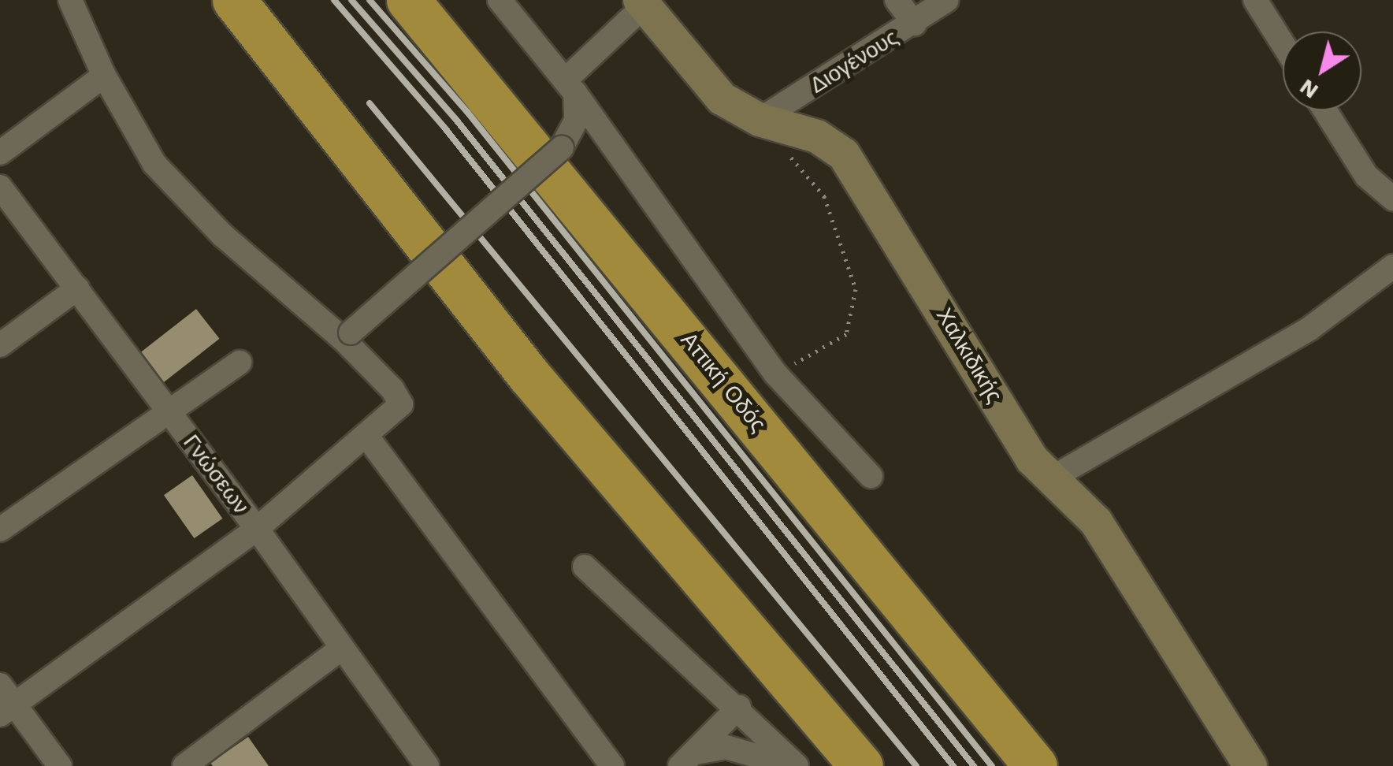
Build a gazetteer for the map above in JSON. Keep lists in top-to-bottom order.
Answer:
{
  "streets": {
    "highway": ["Αττική Οδός"],
    "street": ["Διογένους", "Χαλκιδικής", "Γνώσεων"]
  },
  "crossings": [
    ["Διογένους", "Χαλκιδικής"]
  ],
  "north": "bottom left"
}
